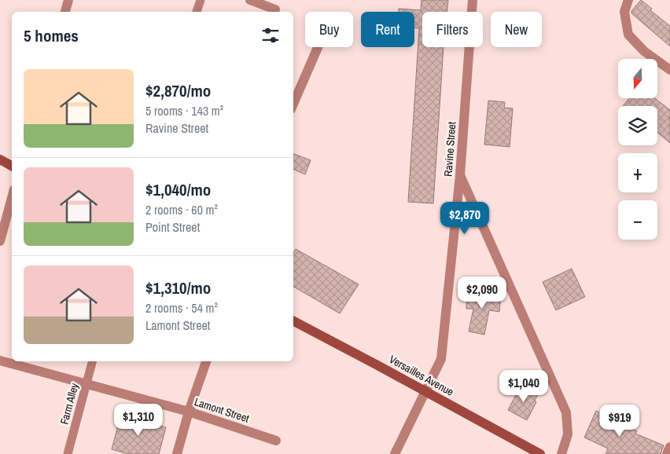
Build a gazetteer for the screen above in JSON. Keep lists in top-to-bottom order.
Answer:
{
  "streets": {
    "street": ["Ravine Street", "Versailles Avenue", "Lamont Street"],
    "lane": ["Farm Alley"]
  },
  "crossings": [
    ["Farm Alley", "Lamont Street"]
  ],
  "north": "bottom",
  "page": {
    "chip": [
      "Buy",
      "Rent",
      "Filters",
      "New"
    ],
    "heading": "5 homes",
    "map_buttons": ["+", "−"],
    "list": [
      {
        "name": "$2,870/mo",
        "note": "5 rooms · 143 m² · Ravine Street"
      },
      {
        "name": "$1,040/mo",
        "note": "2 rooms · 60 m² · Point Street"
      },
      {
        "name": "$1,310/mo",
        "note": "2 rooms · 54 m² · Lamont Street"
      }
    ],
    "price": [
      "$2,870",
      "$2,090",
      "$1,040",
      "$1,310",
      "$919"
    ]
  }
}
